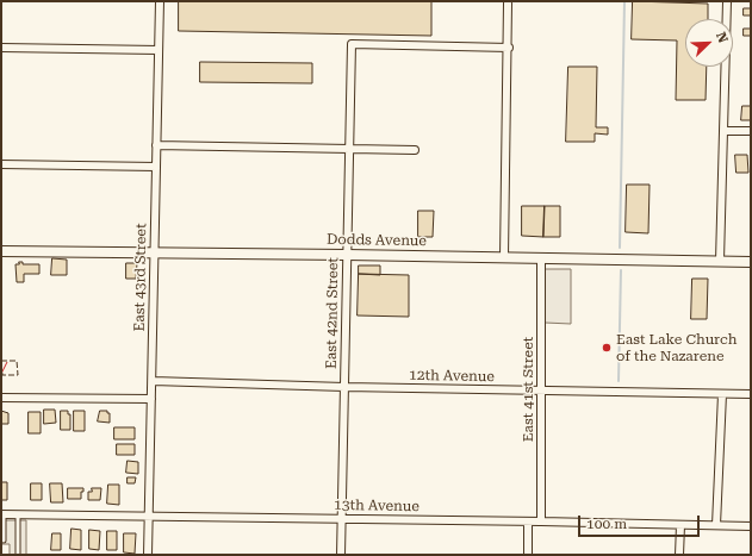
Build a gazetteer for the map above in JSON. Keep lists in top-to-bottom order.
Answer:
{
  "streets": {
    "street": [
      "Dodds Avenue",
      "East 43rd Street",
      "East 42nd Street",
      "12th Avenue",
      "East 41st Street",
      "13th Avenue"
    ]
  },
  "crossings": [
    ["Dodds Avenue", "East 43rd Street"],
    ["Dodds Avenue", "East 42nd Street"],
    ["Dodds Avenue", "East 41st Street"],
    ["East 43rd Street", "12th Avenue"],
    ["East 43rd Street", "13th Avenue"],
    ["East 42nd Street", "12th Avenue"],
    ["East 42nd Street", "13th Avenue"],
    ["12th Avenue", "East 41st Street"],
    ["East 41st Street", "13th Avenue"]
  ],
  "places": ["East Lake Church of the Nazarene"],
  "scale_bar": "100 m",
  "north": "top right"
}
